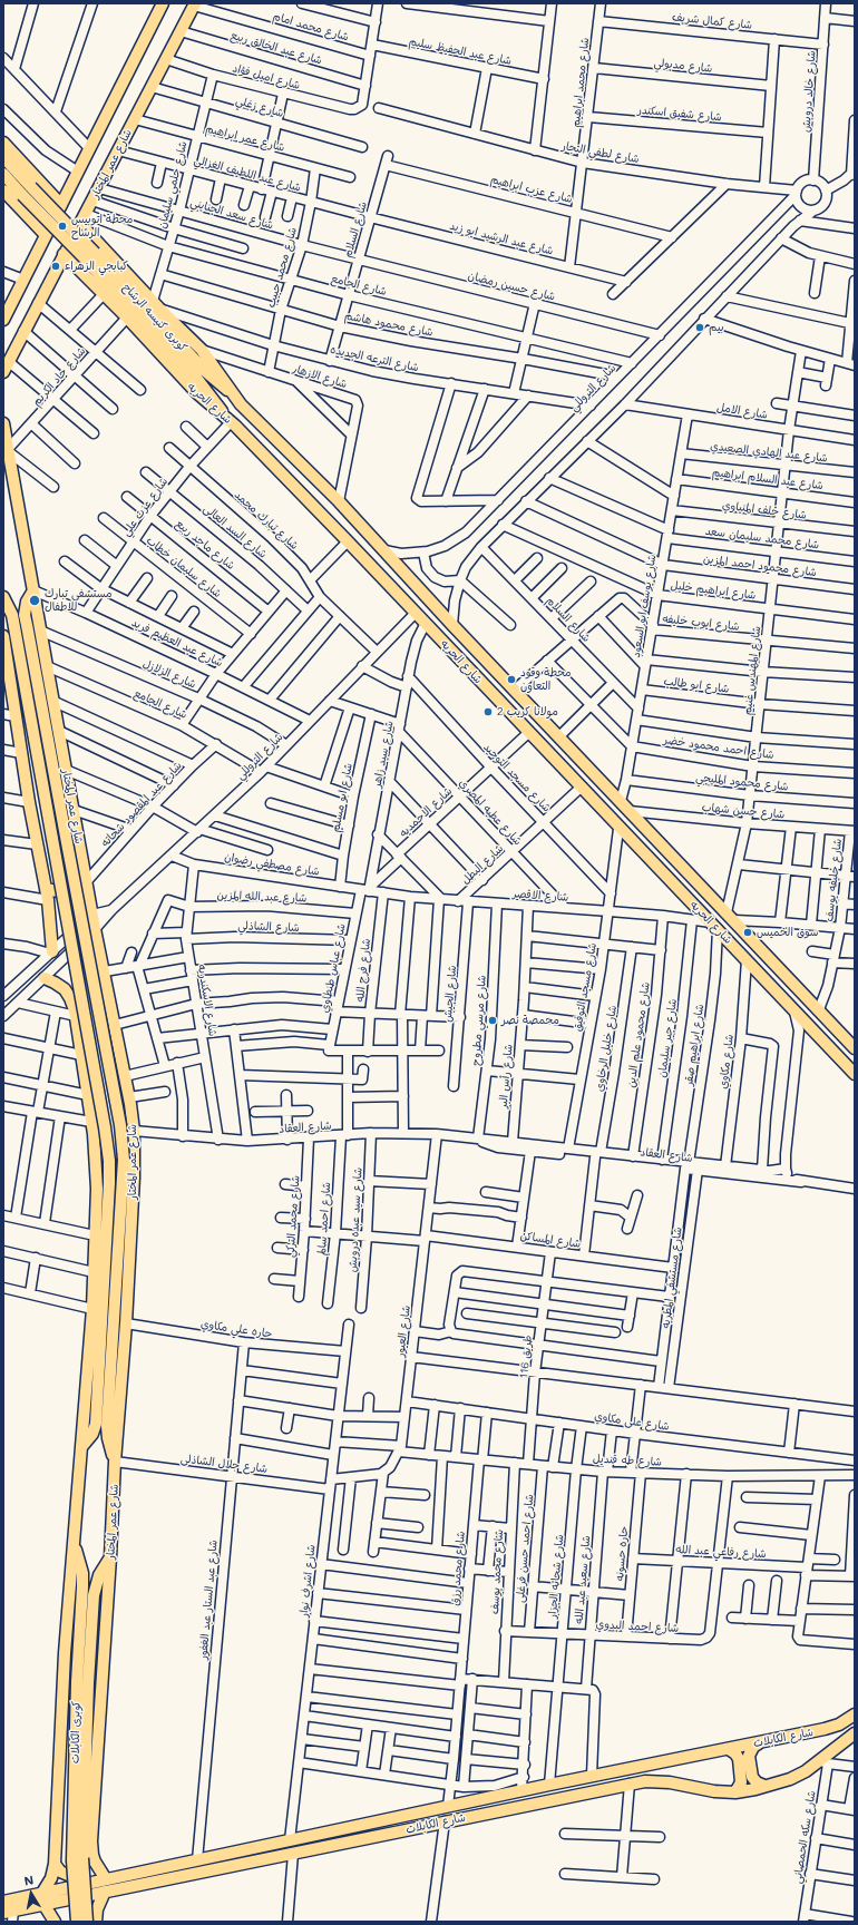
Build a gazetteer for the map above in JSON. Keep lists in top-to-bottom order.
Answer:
{
  "streets": {
    "main road": [
      "شارع عمر المختار",
      "كوبرى كنيسه الرشاح",
      "شارع الحريه",
      "كوبرى الكابلات",
      "شارع الكابلات"
    ],
    "street": [
      "شارع كمال شريف",
      "شارع محمد امام",
      "شارع عبد الخالق ربيع",
      "شارع عبد الحفيظ سليم",
      "شارع مدبولي",
      "شارع اميل فؤاد",
      "شارع محمد ابراهيم",
      "شارع خالد درويش",
      "شارع زغلي",
      "شارع شفيق اسكندر",
      "شارع عمر ابراهيم",
      "شارع لطفي النجار",
      "شارع عبد اللطيف الغزالي",
      "شارع حلمي سليمان",
      "شارع عزب ابراهيم",
      "شارع سعد الجنايني",
      "شارع السلام",
      "شارع عبد الرشيد ابو زيد",
      "شارع محمد حبيب",
      "شارع الجامع",
      "شارع حسين رمضان",
      "شارع محمود هاشم",
      "شارع الترعه الجديده",
      "شارع جاد الكريم",
      "شارع الازهار",
      "شارع التروللي",
      "شارع الامل",
      "شارع عبد الهادي الصعيدي",
      "شارع عبد السلام ابراهيم",
      "شارع عزت علي",
      "شارع خلف المنياوي",
      "شارع تبارك محمد",
      "شارع السد العالى",
      "شارع محمد سليمان سعد",
      "شارع ماجد ربيع",
      "شارع محمود احمد المزين",
      "شارع سليمان خطاب",
      "شارع ابراهيم خليل",
      "شارع يوسف ابو السعود",
      "شارع ايوب خليفه",
      "شارع عبد العظيم فريد",
      "شارع المهندس غنيم",
      "شارع الزلازل",
      "شارع ابو طالب",
      "شارع احمد محمود خضر",
      "شارع سيد زاهر",
      "شارع مسجد التوحيد",
      "شارع محمود المليجي",
      "شارع ابو مسلم",
      "شارع عبد المقصود شحاته",
      "شارع حسن شهاب",
      "شارع الاحمديه",
      "شارع عطيه المصري",
      "شارع مصطفي رضوان",
      "شارع البطل",
      "شارع خليفه يوسف",
      "شارع الاقصر",
      "شارع عبد الله المزين",
      "شارع الشاذلي",
      "شارع عباس طنطاوي",
      "شارع فرج الله",
      "شارع مسجد التوفيق",
      "شارع الجيش",
      "شارع الاسكندريه",
      "شارع مرسي مطروح",
      "شارع محمود علم الدين",
      "شارع جبر سليمان",
      "شارع ابراهيم صقر",
      "شارع خليل الرخاوي",
      "شارع مكاوي",
      "شارع رأس البر",
      "شارع العقاد",
      "شارع محمد التركي",
      "شارع احمد سالم",
      "شارع سيد عبده درويش",
      "شارع المساكن",
      "شارع مستشفي المطريه",
      "حاره علي مكاوي",
      "شارع العبور",
      "طريق 116",
      "شارع على مكاوي",
      "شارع طه قنديل",
      "شارع جلال الشاذلى",
      "شارع احمد حسن فرغلى",
      "شارع رفاعي عبد الله",
      "حاره حسونه",
      "شارع محمد رزق",
      "شارع محمد يوسف",
      "شارع شحاته الجزار",
      "شارع سعيد عبد الله",
      "شارع اشرف نوار",
      "شارع عبد الستار عبد الغفور",
      "شارع احمد البدوي",
      "شارع سكه الحمصاني"
    ]
  },
  "crossings": [
    ["شارع كمال شريف", "شارع محمد ابراهيم"],
    ["شارع كمال شريف", "شارع خالد درويش"],
    ["شارع محمد امام", "شارع عمر المختار"],
    ["شارع عبد الخالق ربيع", "شارع اميل فؤاد"],
    ["شارع عبد الخالق ربيع", "شارع عمر المختار"],
    ["شارع مدبولي", "شارع محمد ابراهيم"],
    ["شارع اميل فؤاد", "شارع عمر المختار"],
    ["شارع اميل فؤاد", "شارع حلمي سليمان"],
    ["شارع محمد ابراهيم", "شارع شفيق اسكندر"],
    ["شارع محمد ابراهيم", "شارع لطفي النجار"],
    ["شارع محمد ابراهيم", "شارع عزب ابراهيم"],
    ["شارع محمد ابراهيم", "شارع عبد الرشيد ابو زيد"],
    ["شارع خالد درويش", "شارع لطفي النجار"],
    ["شارع خالد درويش", "شارع التروللي"],
    ["شارع زغلي", "شارع عمر المختار"],
    ["شارع زغلي", "شارع حلمي سليمان"],
    ["شارع عمر ابراهيم", "شارع عمر المختار"],
    ["شارع عمر ابراهيم", "شارع حلمي سليمان"],
    ["شارع عمر ابراهيم", "شارع محمد حبيب"],
    ["شارع لطفي النجار", "شارع التروللي"],
    ["شارع عمر المختار", "شارع عبد اللطيف الغزالي"],
    ["شارع عمر المختار", "شارع سعد الجنايني"],
    ["شارع عمر المختار", "شارع الجامع"],
    ["شارع عمر المختار", "شارع جاد الكريم"],
    ["شارع عمر المختار", "شارع التروللي"],
    ["شارع عمر المختار", "شارع الحريه"],
    ["شارع عمر المختار", "شارع عبد العظيم فريد"],
    ["شارع عمر المختار", "شارع الزلازل"],
    ["شارع عمر المختار", "شارع عبد المقصود شحاته"],
    ["شارع عمر المختار", "شارع العقاد"],
    ["شارع عمر المختار", "حاره علي مكاوي"],
    ["شارع عمر المختار", "شارع جلال الشاذلى"],
    ["شارع عمر المختار", "كوبرى الكابلات"],
    ["شارع عبد اللطيف الغزالي", "شارع حلمي سليمان"],
    ["شارع عبد اللطيف الغزالي", "شارع السلام"],
    ["شارع عبد اللطيف الغزالي", "شارع عبد الرشيد ابو زيد"],
    ["شارع عبد اللطيف الغزالي", "شارع محمد حبيب"],
    ["شارع حلمي سليمان", "شارع سعد الجنايني"],
    ["شارع حلمي سليمان", "شارع الجامع"],
    ["شارع حلمي سليمان", "شارع محمود هاشم"],
    ["شارع حلمي سليمان", "شارع الترعه الجديده"],
    ["شارع حلمي سليمان", "شارع الحريه"],
    ["شارع عزب ابراهيم", "شارع السلام"],
    ["شارع سعد الجنايني", "شارع السلام"],
    ["شارع سعد الجنايني", "شارع محمد حبيب"],
    ["شارع سعد الجنايني", "شارع حسين رمضان"],
    ["شارع السلام", "شارع عبد الرشيد ابو زيد"],
    ["شارع السلام", "شارع الجامع"],
    ["شارع السلام", "شارع حسين رمضان"],
    ["شارع السلام", "شارع محمود هاشم"],
    ["شارع السلام", "شارع الترعه الجديده"],
    ["شارع السلام", "شارع يوسف ابو السعود"],
    ["شارع محمد حبيب", "شارع الجامع"],
    ["شارع محمد حبيب", "شارع محمود هاشم"],
    ["شارع محمد حبيب", "شارع الترعه الجديده"],
    ["شارع محمد حبيب", "شارع الازهار"],
    ["شارع الجامع", "شارع التروللي"],
    ["شارع الجامع", "شارع الحريه"],
    ["شارع الجامع", "شارع ابو مسلم"],
    ["شارع الجامع", "شارع عبد المقصود شحاته"],
    ["شارع حسين رمضان", "شارع التروللي"],
    ["كوبرى كنيسه الرشاح", "شارع الحريه"],
    ["كوبرى كنيسه الرشاح", "شارع عزت علي"],
    ["شارع محمود هاشم", "شارع التروللي"],
    ["شارع الترعه الجديده", "شارع التروللي"],
    ["شارع الترعه الجديده", "شارع الحريه"],
    ["شارع جاد الكريم", "شارع الحريه"],
    ["شارع الازهار", "شارع الحريه"],
    ["شارع التروللي", "شارع الحريه"],
    ["شارع التروللي", "شارع تبارك محمد"],
    ["شارع التروللي", "شارع عبد العظيم فريد"],
    ["شارع التروللي", "شارع الزلازل"],
    ["شارع التروللي", "شارع مصطفي رضوان"],
    ["شارع الحريه", "شارع عزت علي"],
    ["شارع الحريه", "شارع يوسف ابو السعود"],
    ["شارع الحريه", "شارع المهندس غنيم"],
    ["شارع الحريه", "شارع سيد زاهر"],
    ["شارع الحريه", "شارع حسن شهاب"],
    ["شارع الحريه", "شارع الاحمديه"],
    ["شارع الحريه", "شارع البطل"],
    ["شارع الحريه", "شارع خليفه يوسف"],
    ["شارع الحريه", "شارع الاقصر"],
    ["شارع الحريه", "شارع مسجد التوفيق"],
    ["شارع الحريه", "شارع ابراهيم صقر"],
    ["شارع الحريه", "شارع مكاوي"],
    ["شارع الامل", "شارع يوسف ابو السعود"],
    ["شارع الامل", "شارع المهندس غنيم"],
    ["شارع عبد الهادي الصعيدي", "شارع يوسف ابو السعود"],
    ["شارع عبد الهادي الصعيدي", "شارع المهندس غنيم"],
    ["شارع عبد السلام ابراهيم", "شارع يوسف ابو السعود"],
    ["شارع عبد السلام ابراهيم", "شارع المهندس غنيم"],
    ["شارع عزت علي", "شارع تبارك محمد"],
    ["شارع عزت علي", "شارع السد العالى"],
    ["شارع عزت علي", "شارع ماجد ربيع"],
    ["شارع عزت علي", "شارع سليمان خطاب"],
    ["شارع عزت علي", "شارع عبد العظيم فريد"],
    ["شارع خلف المنياوي", "شارع يوسف ابو السعود"],
    ["شارع خلف المنياوي", "شارع المهندس غنيم"],
    ["شارع محمد سليمان سعد", "شارع يوسف ابو السعود"],
    ["شارع محمد سليمان سعد", "شارع المهندس غنيم"],
    ["شارع محمود احمد المزين", "شارع يوسف ابو السعود"],
    ["شارع محمود احمد المزين", "شارع المهندس غنيم"],
    ["شارع ابراهيم خليل", "شارع يوسف ابو السعود"],
    ["شارع ابراهيم خليل", "شارع المهندس غنيم"],
    ["شارع يوسف ابو السعود", "شارع ايوب خليفه"],
    ["شارع يوسف ابو السعود", "شارع ابو طالب"],
    ["شارع يوسف ابو السعود", "شارع احمد محمود خضر"],
    ["شارع يوسف ابو السعود", "شارع محمود المليجي"],
    ["شارع ايوب خليفه", "شارع المهندس غنيم"],
    ["شارع المهندس غنيم", "شارع ابو طالب"],
    ["شارع المهندس غنيم", "شارع احمد محمود خضر"],
    ["شارع المهندس غنيم", "شارع محمود المليجي"],
    ["شارع المهندس غنيم", "شارع حسن شهاب"],
    ["شارع سيد زاهر", "شارع مسجد التوحيد"],
    ["شارع سيد زاهر", "شارع الاحمديه"],
    ["شارع سيد زاهر", "شارع عطيه المصري"],
    ["شارع سيد زاهر", "شارع مصطفي رضوان"],
    ["شارع سيد زاهر", "شارع الاقصر"],
    ["شارع سيد زاهر", "شارع عباس طنطاوي"],
    ["شارع مسجد التوحيد", "شارع الاحمديه"],
    ["شارع مسجد التوحيد", "شارع البطل"],
    ["شارع مسجد التوحيد", "شارع مسجد التوفيق"],
    ["شارع ابو مسلم", "شارع مصطفي رضوان"],
    ["شارع حسن شهاب", "شارع خليفه يوسف"],
    ["شارع الاحمديه", "شارع عطيه المصري"],
    ["شارع الاحمديه", "شارع مصطفي رضوان"],
    ["شارع الاحمديه", "شارع الاقصر"],
    ["شارع الاحمديه", "شارع عباس طنطاوي"],
    ["شارع عطيه المصري", "شارع البطل"],
    ["شارع عطيه المصري", "شارع الاقصر"],
    ["شارع مصطفي رضوان", "شارع الاقصر"],
    ["شارع مصطفي رضوان", "شارع عباس طنطاوي"],
    ["شارع مصطفي رضوان", "شارع الاسكندريه"],
    ["شارع البطل", "شارع الاقصر"],
    ["شارع الاقصر", "شارع عباس طنطاوي"],
    ["شارع الاقصر", "شارع فرج الله"],
    ["شارع الاقصر", "شارع مسجد التوفيق"],
    ["شارع الاقصر", "شارع الجيش"],
    ["شارع الاقصر", "شارع مرسي مطروح"],
    ["شارع الاقصر", "شارع محمود علم الدين"],
    ["شارع الاقصر", "شارع جبر سليمان"],
    ["شارع الاقصر", "شارع ابراهيم صقر"],
    ["شارع الاقصر", "شارع رأس البر"],
    ["شارع عبد الله المزين", "شارع الشاذلي"],
    ["شارع عبد الله المزين", "شارع عباس طنطاوي"],
    ["شارع عبد الله المزين", "شارع الاسكندريه"],
    ["شارع الشاذلي", "شارع عباس طنطاوي"],
    ["شارع الشاذلي", "شارع الاسكندريه"],
    ["شارع مسجد التوفيق", "شارع العقاد"],
    ["شارع الاسكندريه", "شارع العقاد"],
    ["شارع مرسي مطروح", "شارع العقاد"],
    ["شارع محمود علم الدين", "شارع العقاد"],
    ["شارع جبر سليمان", "شارع العقاد"],
    ["شارع ابراهيم صقر", "شارع العقاد"],
    ["شارع ابراهيم صقر", "شارع مستشفي المطريه"],
    ["شارع خليل الرخاوي", "شارع العقاد"],
    ["شارع خليل الرخاوي", "شارع المساكن"],
    ["شارع مكاوي", "شارع العقاد"],
    ["شارع رأس البر", "شارع العقاد"],
    ["شارع العقاد", "شارع محمد التركي"],
    ["شارع العقاد", "شارع احمد سالم"],
    ["شارع العقاد", "شارع سيد عبده درويش"],
    ["شارع العقاد", "شارع مستشفي المطريه"],
    ["شارع العقاد", "شارع العبور"],
    ["شارع محمد التركي", "شارع المساكن"],
    ["شارع احمد سالم", "شارع المساكن"],
    ["شارع سيد عبده درويش", "شارع المساكن"],
    ["شارع المساكن", "شارع مستشفي المطريه"],
    ["شارع المساكن", "شارع العبور"],
    ["شارع المساكن", "طريق 116"],
    ["حاره علي مكاوي", "شارع اشرف نوار"],
    ["حاره علي مكاوي", "شارع عبد الستار عبد الغفور"],
    ["شارع العبور", "شارع على مكاوي"],
    ["شارع العبور", "شارع طه قنديل"],
    ["طريق 116", "شارع على مكاوي"],
    ["طريق 116", "شارع طه قنديل"],
    ["شارع على مكاوي", "شارع احمد حسن فرغلى"],
    ["شارع على مكاوي", "شارع محمد رزق"],
    ["شارع على مكاوي", "شارع شحاته الجزار"],
    ["شارع على مكاوي", "شارع سعيد عبد الله"],
    ["شارع طه قنديل", "شارع احمد حسن فرغلى"],
    ["شارع طه قنديل", "حاره حسونه"],
    ["شارع طه قنديل", "شارع محمد رزق"],
    ["شارع طه قنديل", "شارع محمد يوسف"],
    ["شارع طه قنديل", "شارع شحاته الجزار"],
    ["شارع طه قنديل", "شارع سعيد عبد الله"],
    ["شارع طه قنديل", "شارع اشرف نوار"],
    ["شارع جلال الشاذلى", "شارع اشرف نوار"],
    ["شارع جلال الشاذلى", "شارع عبد الستار عبد الغفور"],
    ["شارع احمد حسن فرغلى", "شارع احمد البدوي"],
    ["شارع رفاعي عبد الله", "حاره حسونه"],
    ["شارع رفاعي عبد الله", "شارع احمد البدوي"],
    ["حاره حسونه", "شارع احمد البدوي"],
    ["شارع محمد رزق", "شارع الكابلات"],
    ["شارع محمد يوسف", "شارع احمد البدوي"],
    ["شارع شحاته الجزار", "شارع احمد البدوي"],
    ["شارع شحاته الجزار", "شارع الكابلات"],
    ["شارع سعيد عبد الله", "شارع احمد البدوي"],
    ["شارع اشرف نوار", "شارع الكابلات"],
    ["شارع عبد الستار عبد الغفور", "شارع الكابلات"],
    ["شارع الكابلات", "شارع سكه الحمصاني"]
  ],
  "places": [
    "محطة اتوبيس الرشاح",
    "كبابجي الزهراء",
    "بيم",
    "مستشفى تبارك للاطفال",
    "محطة وقود التعاون",
    "مولانا كريب 2",
    "سوق الخميس",
    "محمصة نصر"
  ],
  "north": "top"
}
